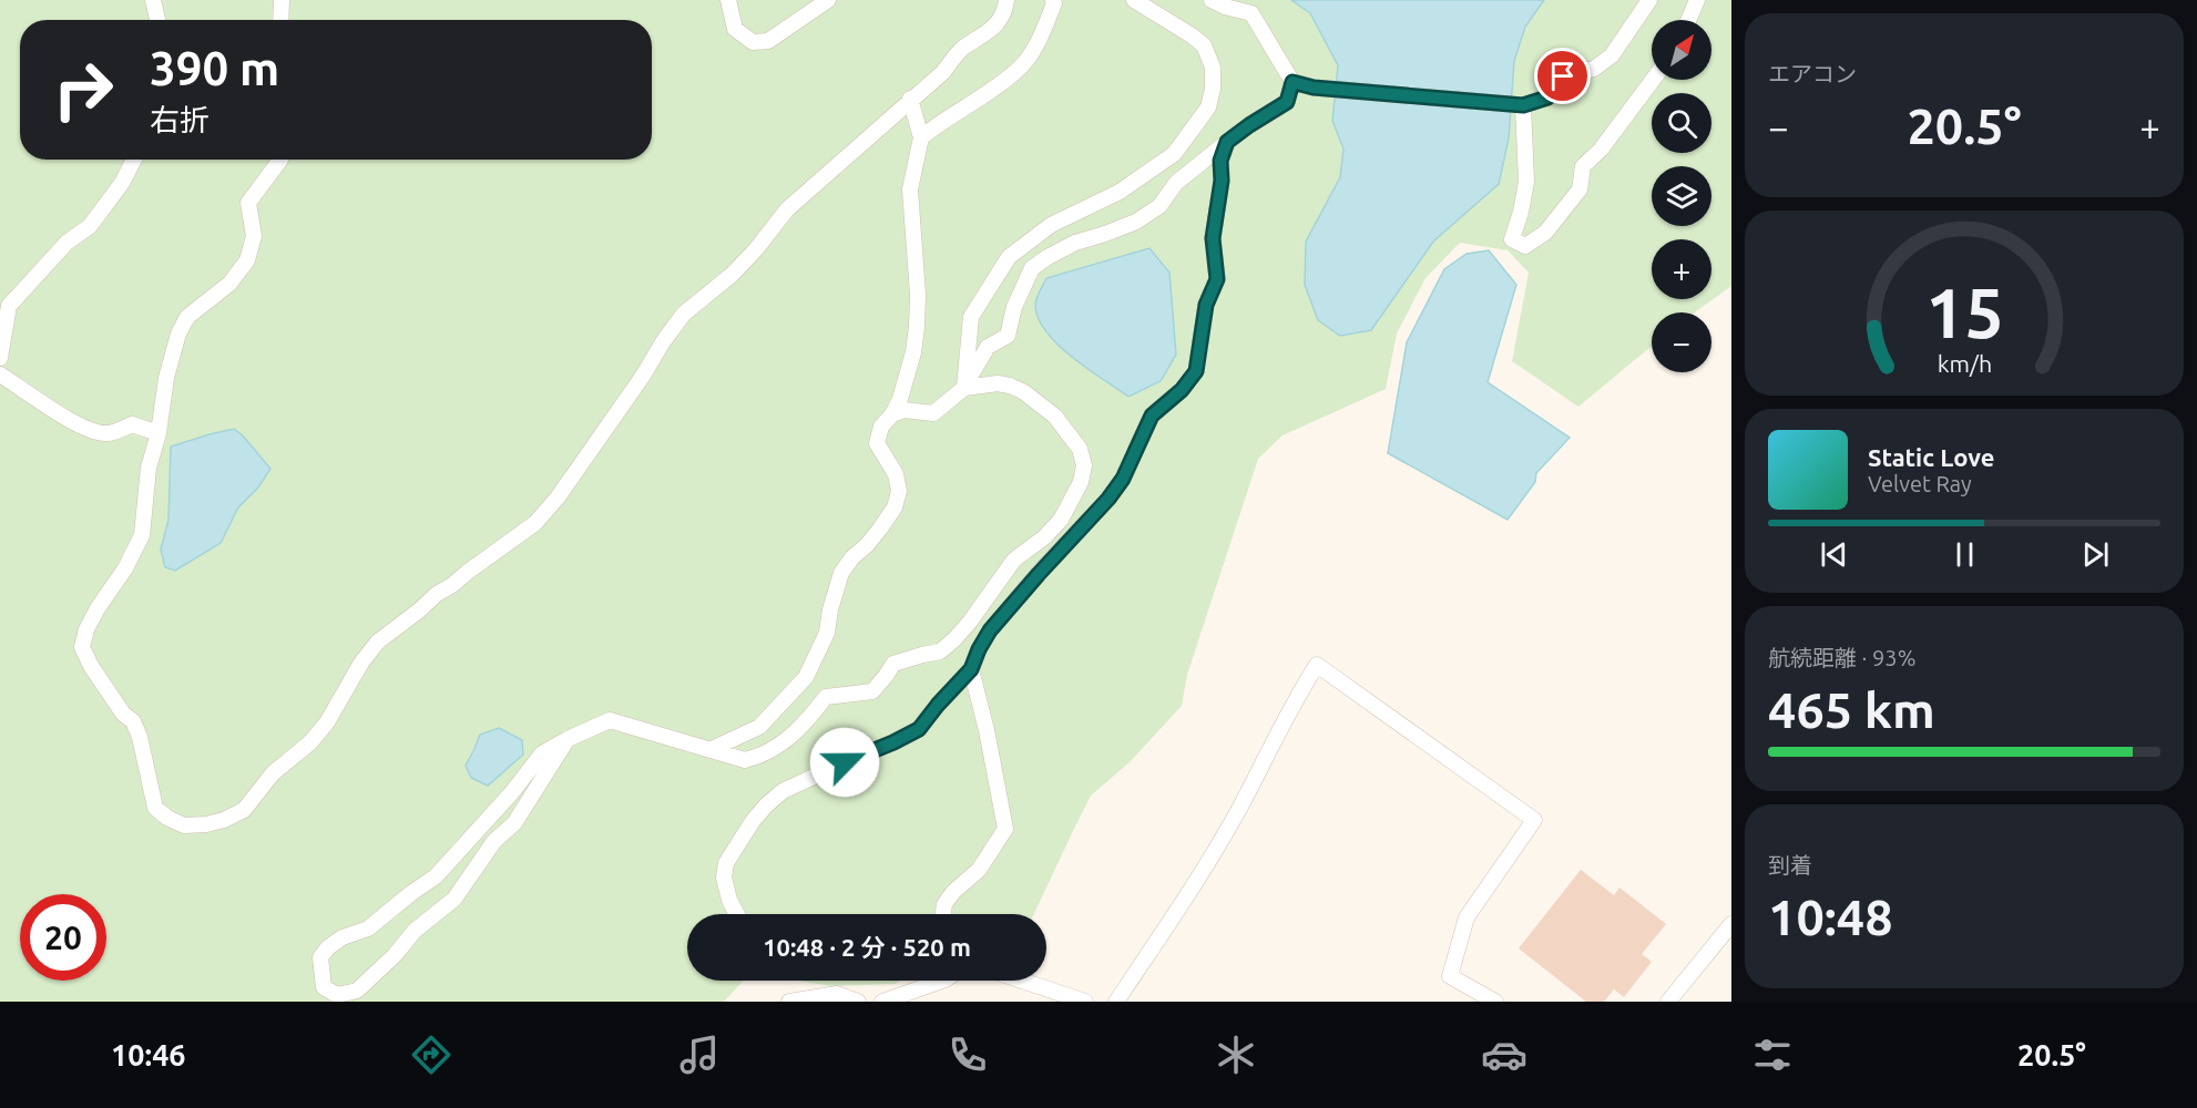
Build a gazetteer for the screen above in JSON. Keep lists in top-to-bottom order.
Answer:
{
  "north": "top right",
  "page": {
    "tile": [
      "エアコン",
      ["航続距離 · 93%", "465 km"],
      ["到着", "10:48"]
    ],
    "map_buttons": ["+", "−"],
    "turn": ["390 m", "右折"],
    "heat": ["−", "20.5°", "+"],
    "song": ["Static Love", "Velvet Ray"],
    "limit": "20",
    "trip": "10:48 · 2 分 · 520 m",
    "tabs": ["10:46", "20.5°"],
    "gauge": ["15", "km/h"]
  }
}
